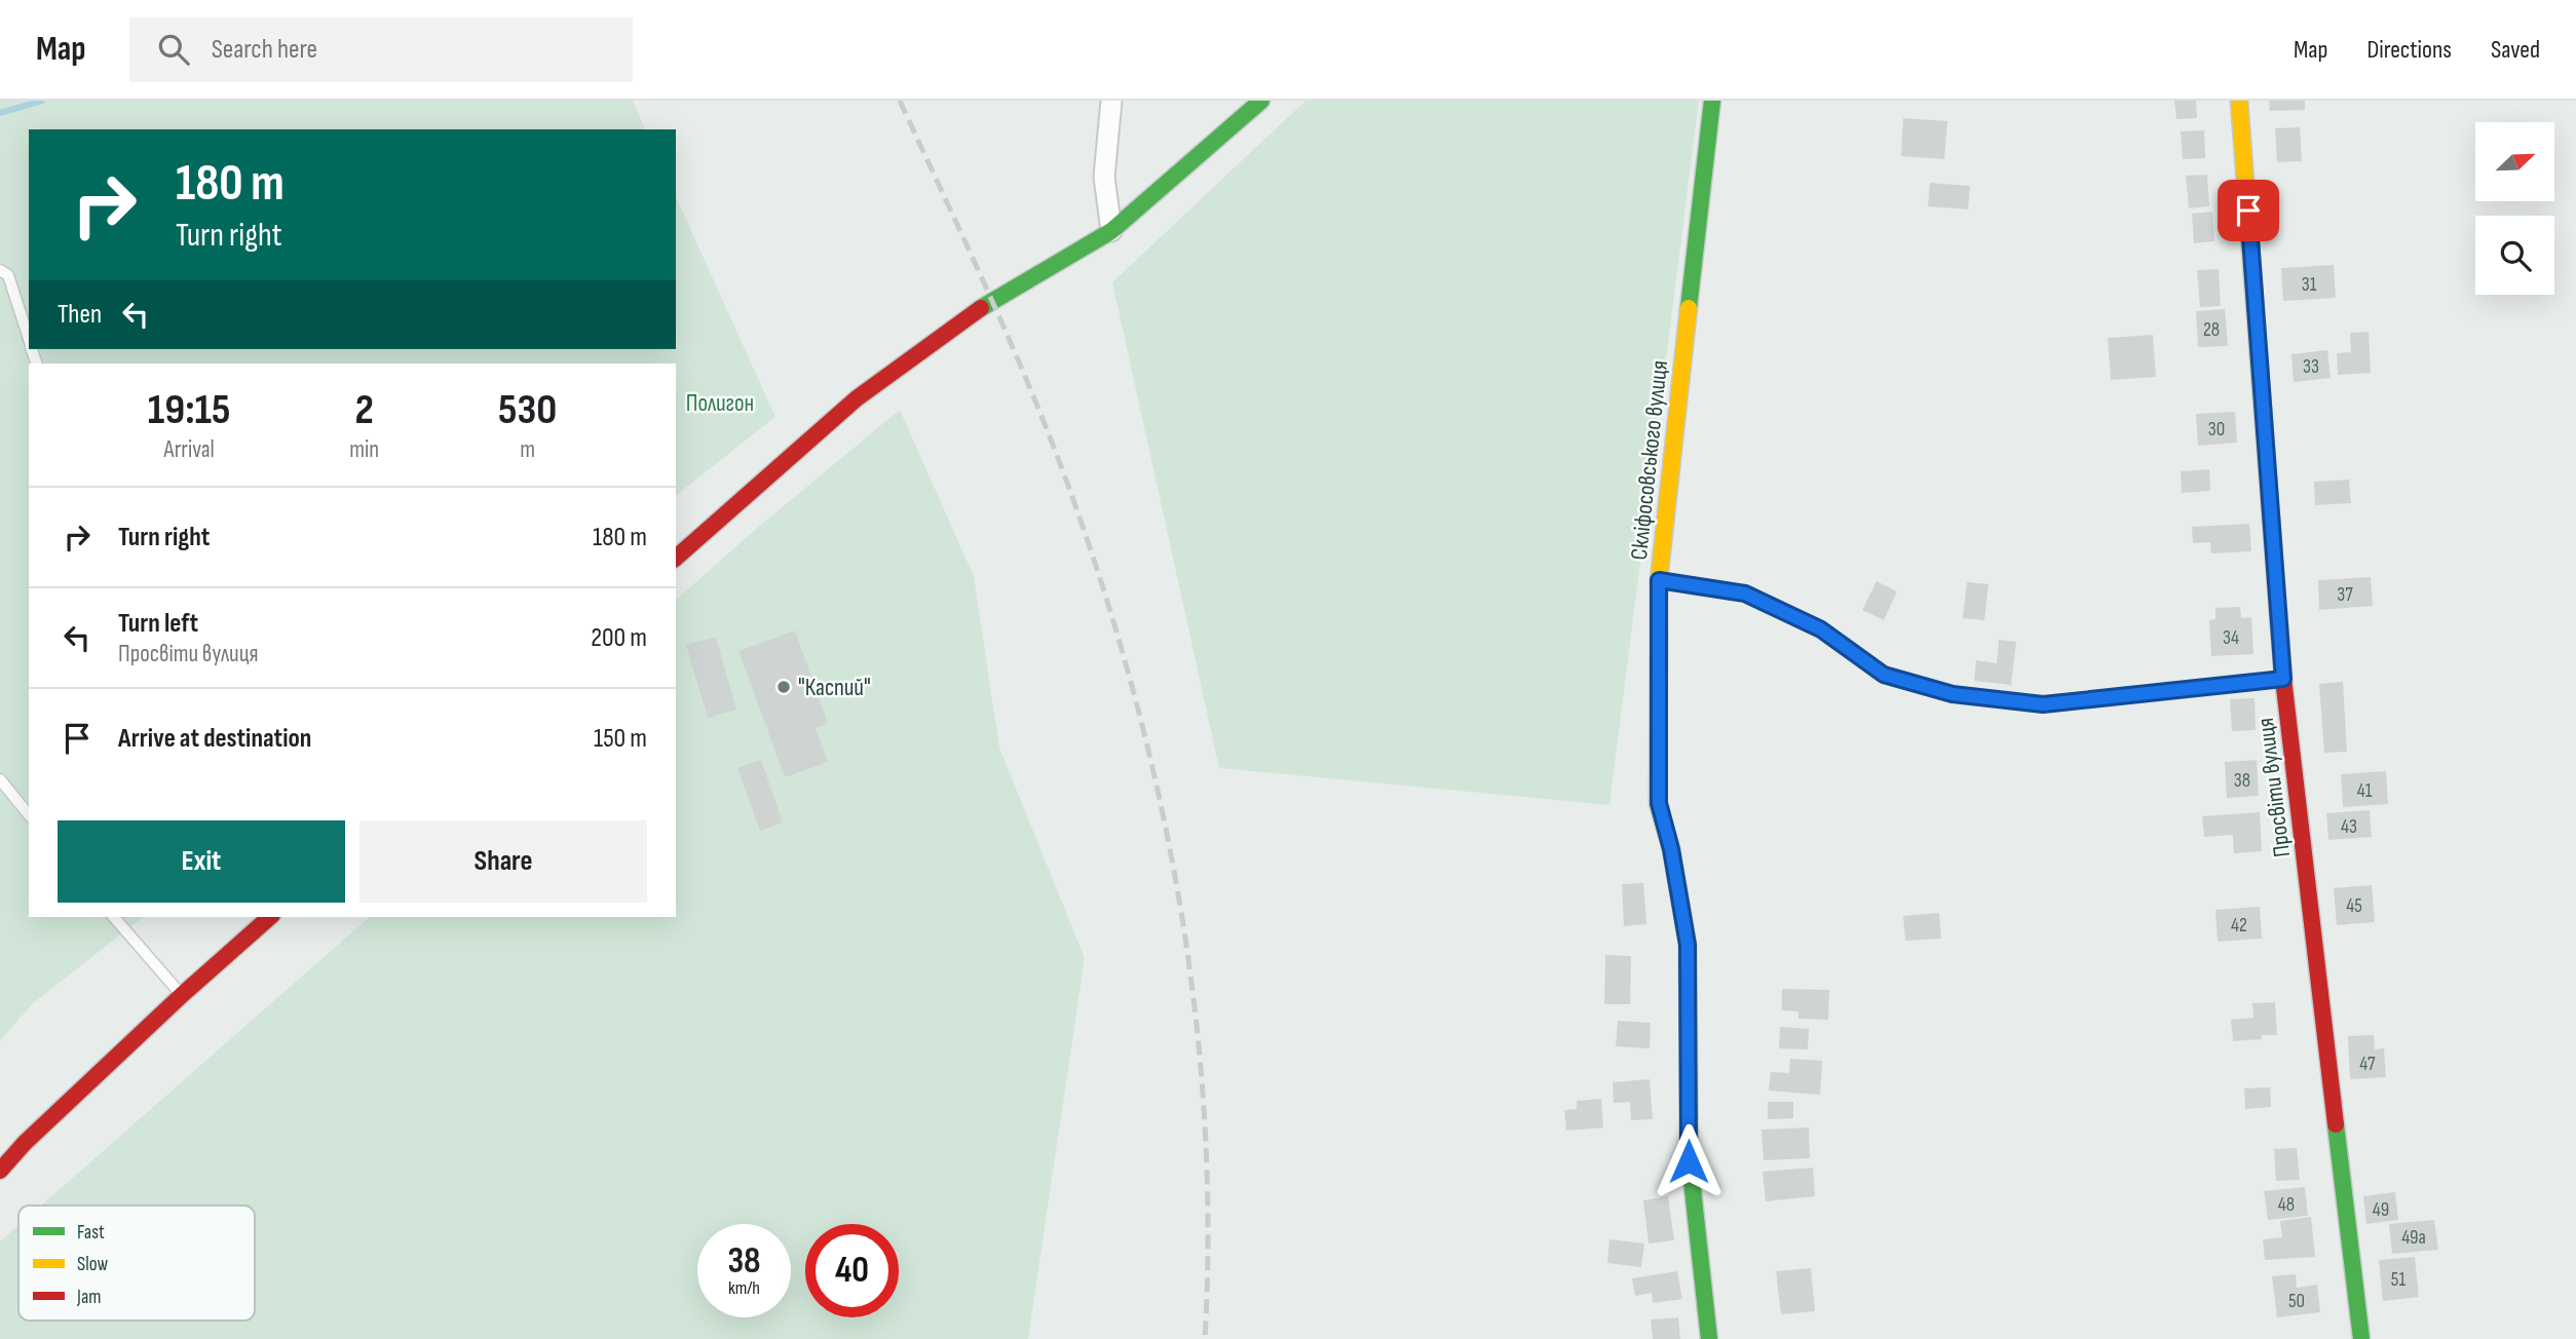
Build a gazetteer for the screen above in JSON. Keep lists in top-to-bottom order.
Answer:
{
  "streets": {
    "street": ["Скліфосовського вулиця", "Просвіти вулиця"]
  },
  "parks": ["Полигон"],
  "places": ["\"Каспий\""],
  "house_numbers": [
    "31",
    "28",
    "33",
    "30",
    "37",
    "34",
    "38",
    "41",
    "43",
    "45",
    "42",
    "47",
    "48",
    "49",
    "49а",
    "51",
    "50"
  ],
  "legend": ["Fast", "Slow", "Jam"],
  "north": "top right",
  "page": {
    "header": "Map",
    "search": "Search here",
    "nav": ["Map", "Directions", "Saved"],
    "turn": ["180 m", "Turn right"],
    "then": "Then",
    "eta": [
      "19:15",
      "Arrival",
      "2",
      "min",
      "530",
      "m"
    ],
    "list": [
      {
        "name": "Turn right",
        "value": "180 m"
      },
      {
        "name": "Turn left",
        "note": "Просвіти вулиця",
        "value": "200 m"
      },
      {
        "name": "Arrive at destination",
        "value": "150 m"
      }
    ],
    "buttons": ["Exit", "Share"],
    "speed": "38 km/h",
    "limit": "40"
  }
}
